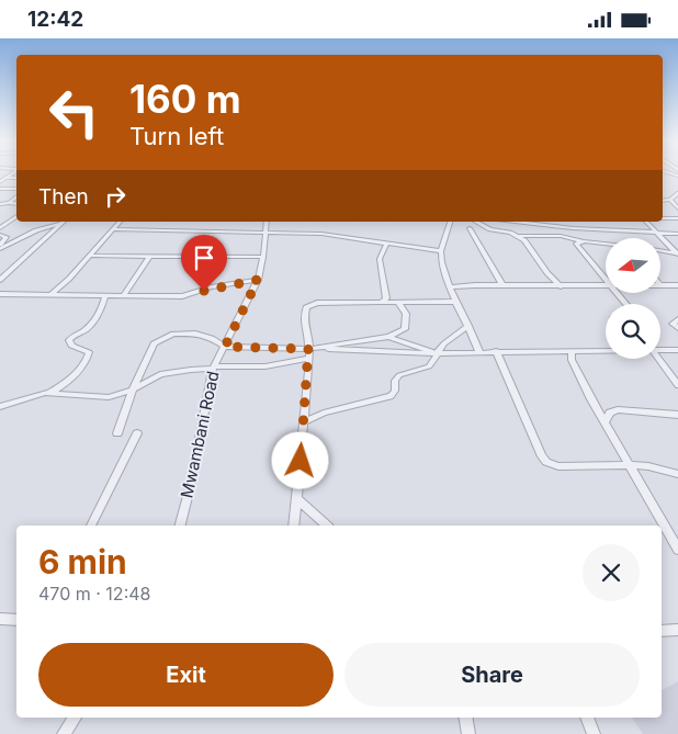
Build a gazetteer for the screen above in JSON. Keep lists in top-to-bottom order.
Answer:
{
  "streets": {
    "street": ["Mwambani Road"]
  },
  "north": "left",
  "page": {
    "status": "12:42",
    "turn": ["160 m", "Turn left"],
    "then": "Then",
    "heading": ["6 min", "470 m · 12:48"],
    "buttons": ["Exit", "Share"]
  }
}
